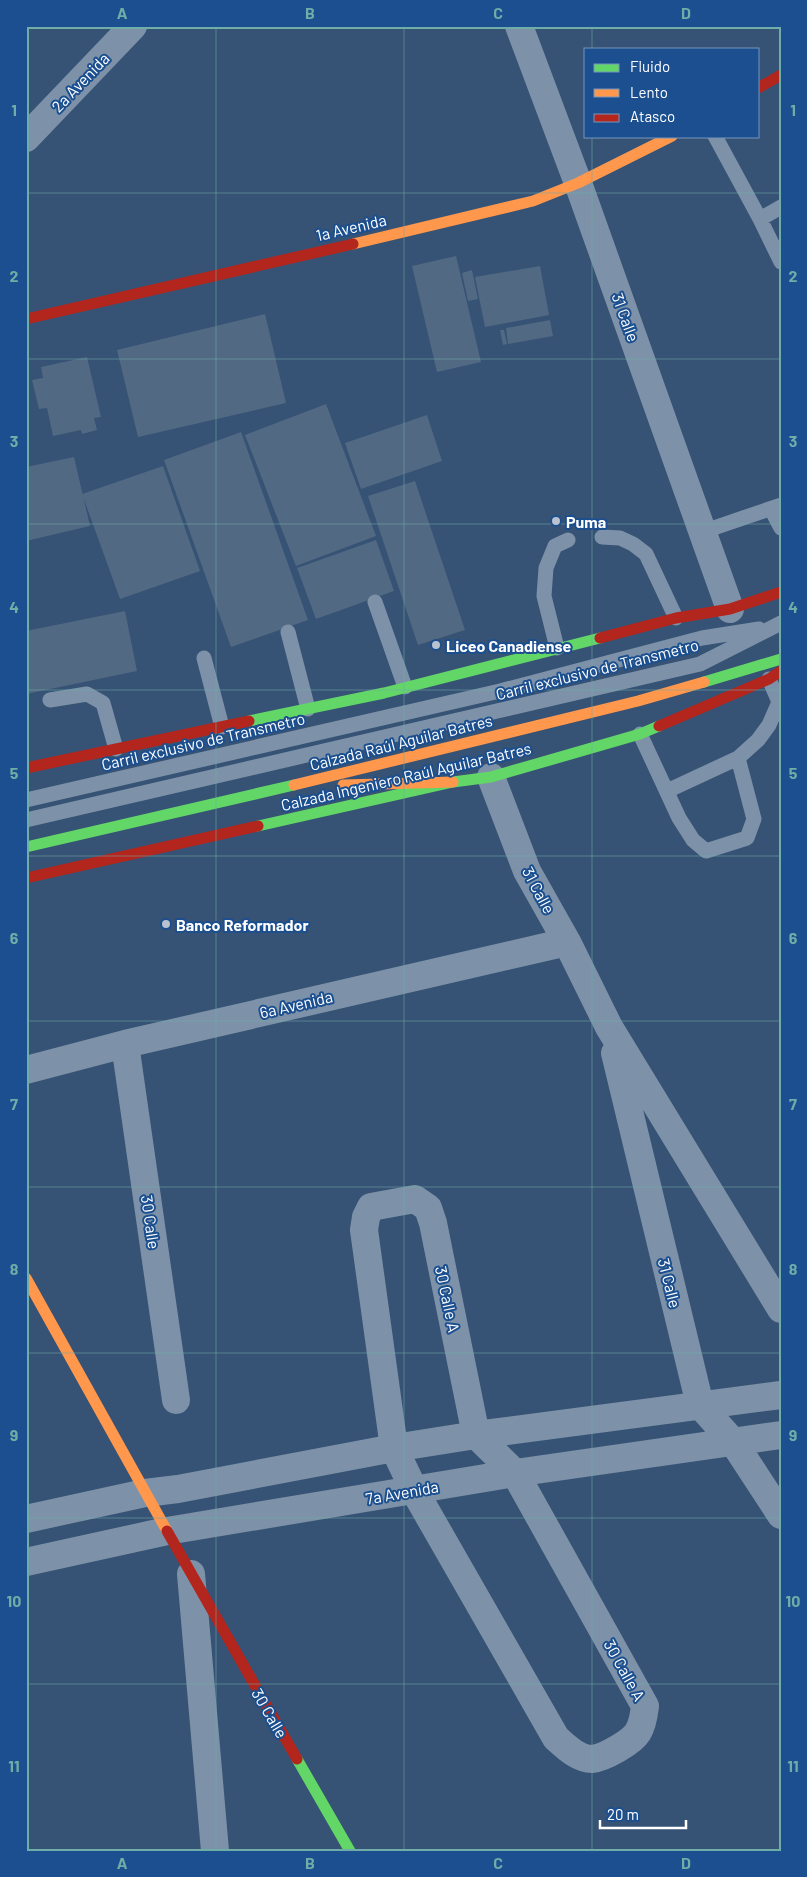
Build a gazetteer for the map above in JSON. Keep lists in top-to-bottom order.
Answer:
{
  "streets": {
    "main road": [
      "1a Avenida",
      "Calzada Raúl Aguilar Batres",
      "Calzada Ingeniero Raúl Aguilar Batres",
      "30 Calle"
    ],
    "street": [
      "2a Avenida",
      "31 Calle",
      "6a Avenida",
      "30 Calle A",
      "7a Avenida"
    ],
    "lane": ["Carril exclusivo de Transmetro"]
  },
  "crossings": [
    ["1a Avenida", "31 Calle"],
    ["31 Calle", "Calzada Ingeniero Raúl Aguilar Batres"],
    ["31 Calle", "6a Avenida"],
    ["31 Calle", "7a Avenida"],
    ["6a Avenida", "30 Calle"],
    ["30 Calle", "7a Avenida"],
    ["30 Calle A", "7a Avenida"]
  ],
  "places": ["Puma", "Liceo Canadiense", "Banco Reformador"],
  "legend": ["Fluido", "Lento", "Atasco"],
  "scale_bar": "20 m",
  "grid": {
    "columns": [
      "A",
      "B",
      "C",
      "D"
    ],
    "rows": [
      "1",
      "2",
      "3",
      "4",
      "5",
      "6",
      "7",
      "8",
      "9",
      "10",
      "11"
    ]
  }
}
